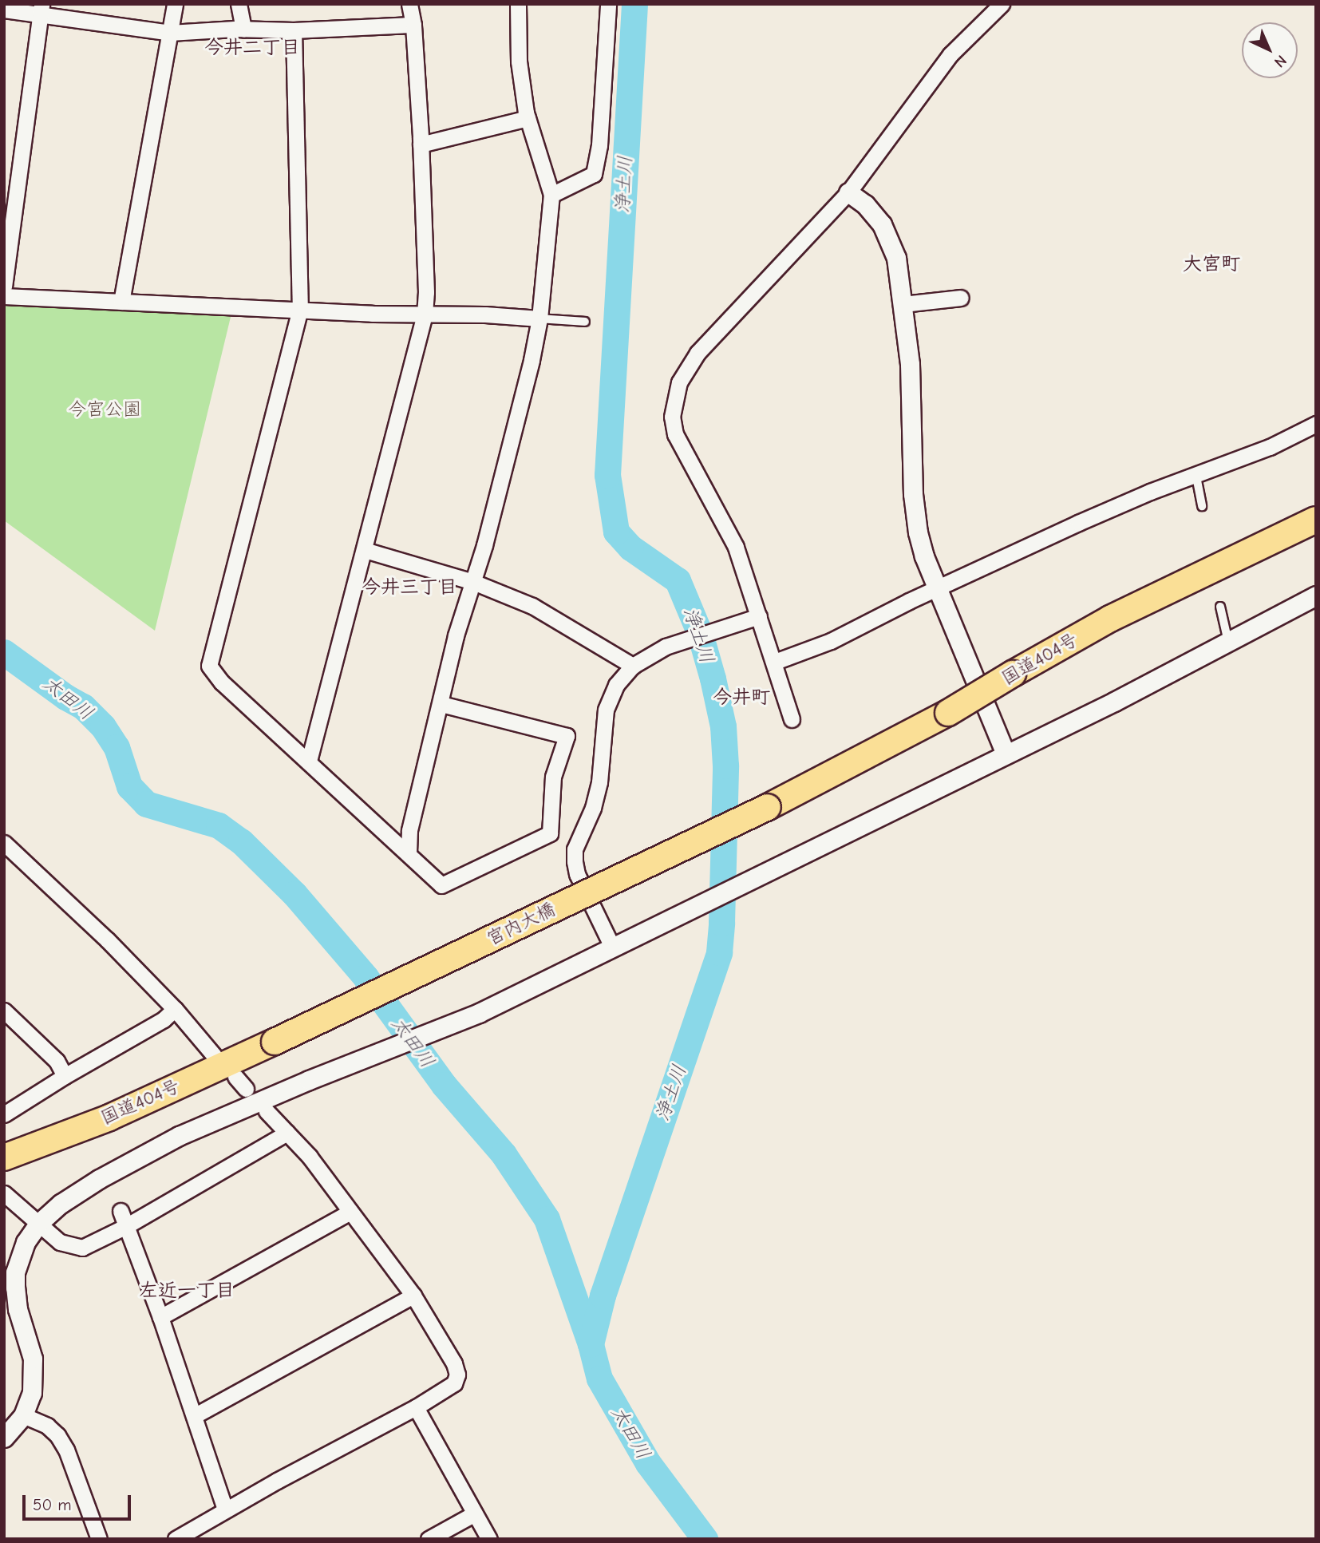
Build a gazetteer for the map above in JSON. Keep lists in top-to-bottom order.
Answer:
{
  "streets": {
    "highway": ["国道404号", "宮内大橋"]
  },
  "crossings": [
    ["国道404号", "宮内大橋"]
  ],
  "districts": [
    "今井二丁目",
    "大宮町",
    "今井三丁目",
    "今井町",
    "左近一丁目"
  ],
  "water": ["浄土川", "太田川"],
  "parks": ["今宮公園"],
  "scale_bar": "50 m",
  "north": "bottom right"
}
